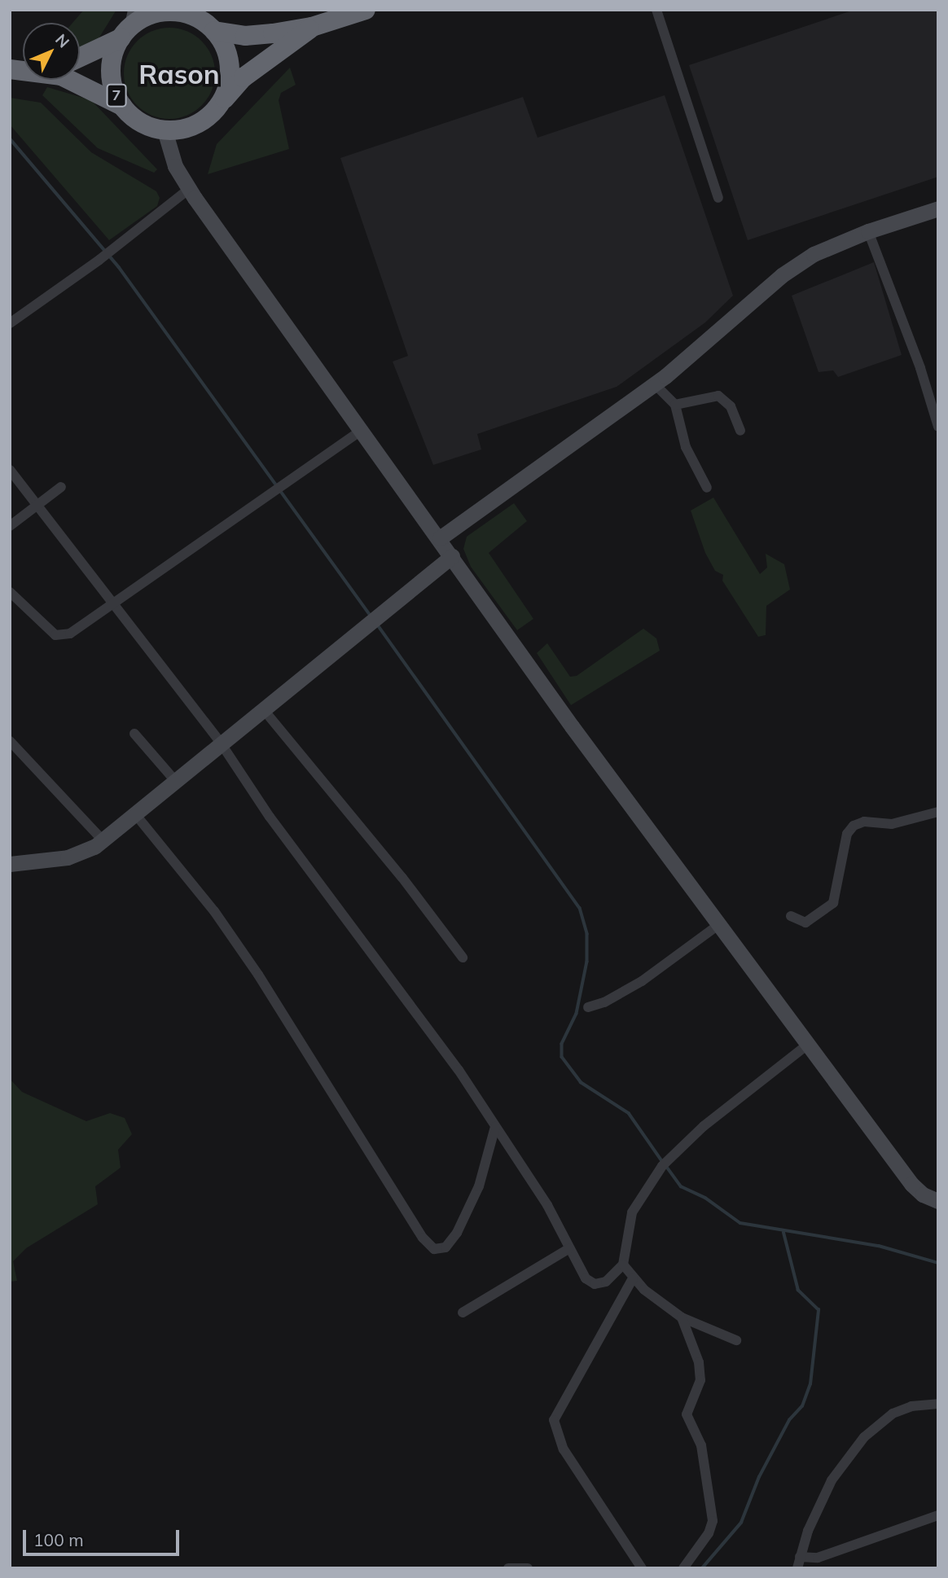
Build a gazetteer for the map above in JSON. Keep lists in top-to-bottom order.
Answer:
{
  "streets": {
    "highway": ["7"]
  },
  "districts": ["Rason"],
  "scale_bar": "100 m",
  "north": "top right"
}
